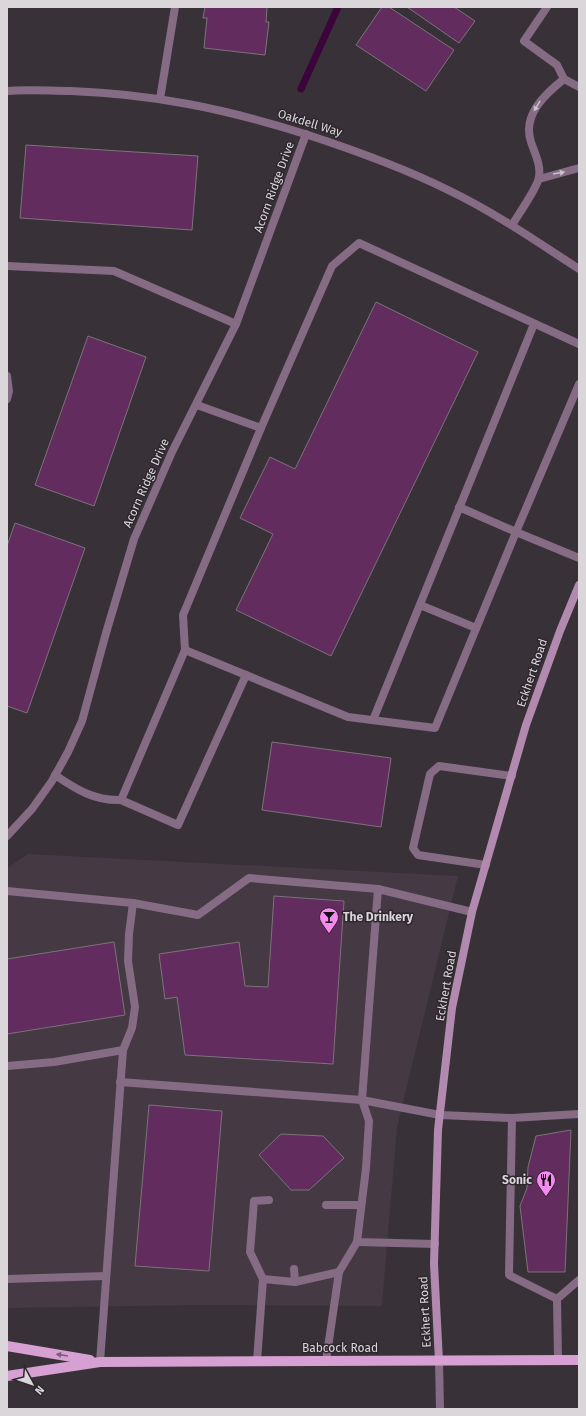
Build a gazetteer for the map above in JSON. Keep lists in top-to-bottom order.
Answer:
{
  "streets": {
    "main road": ["Eckhert Road", "Babcock Road"],
    "street": ["Oakdell Way", "Acorn Ridge Drive"]
  },
  "crossings": [
    ["Oakdell Way", "Acorn Ridge Drive"],
    ["Eckhert Road", "Babcock Road"]
  ],
  "places": {
    "bar": ["The Drinkery"],
    "restaurant": ["Sonic"]
  },
  "north": "bottom right"
}
